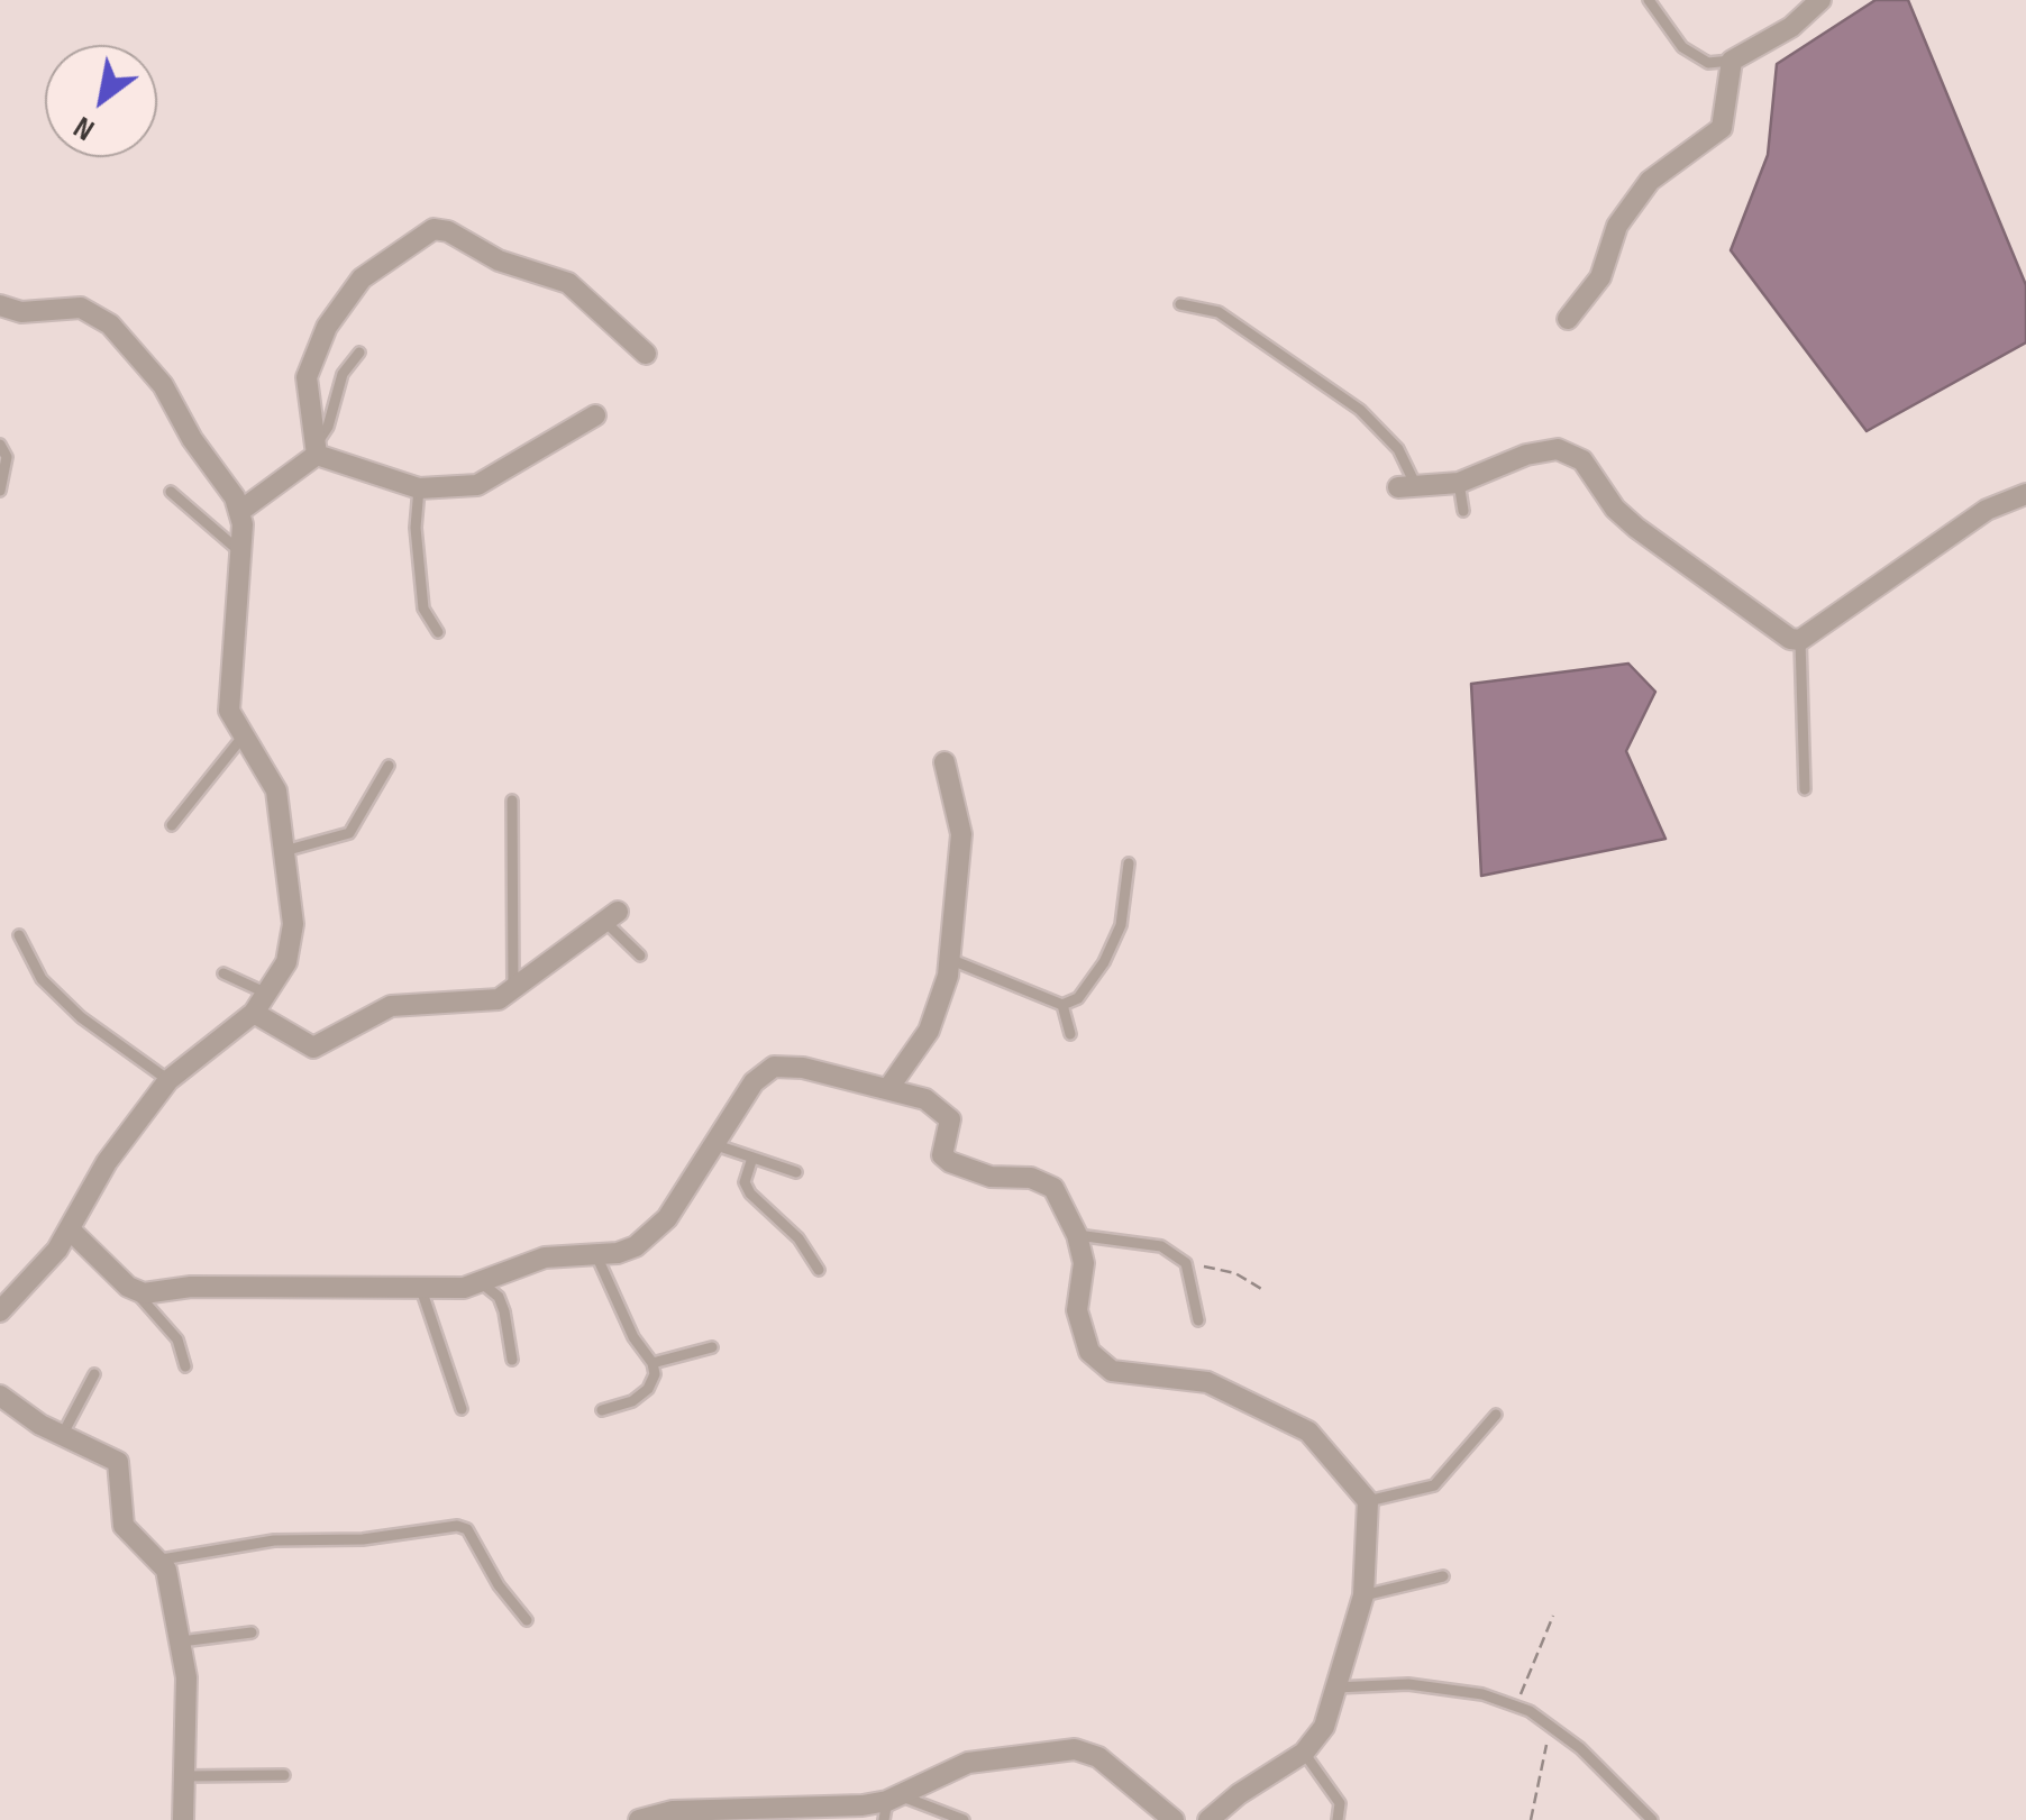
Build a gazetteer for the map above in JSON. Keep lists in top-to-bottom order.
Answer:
{
  "north": "bottom left"
}
